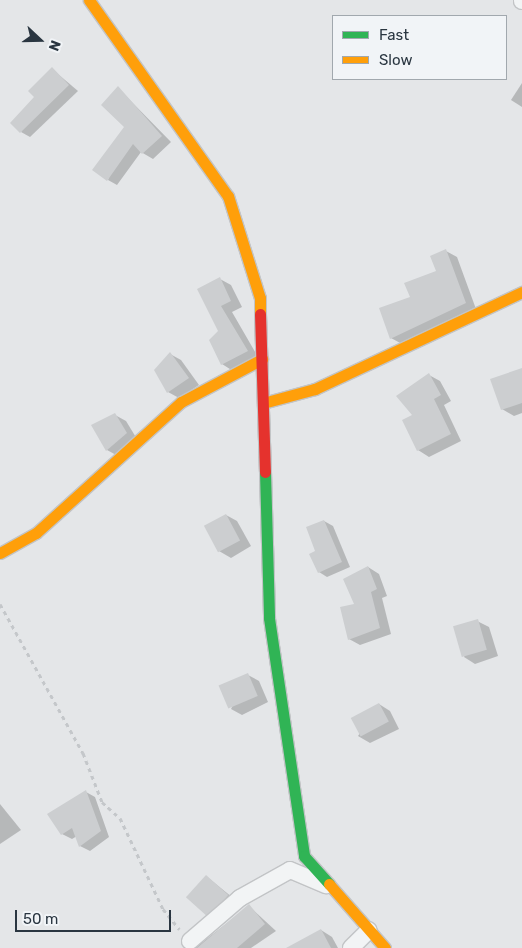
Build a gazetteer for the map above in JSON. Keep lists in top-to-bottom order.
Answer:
{
  "legend": ["Fast", "Slow"],
  "scale_bar": "50 m",
  "north": "right"
}
